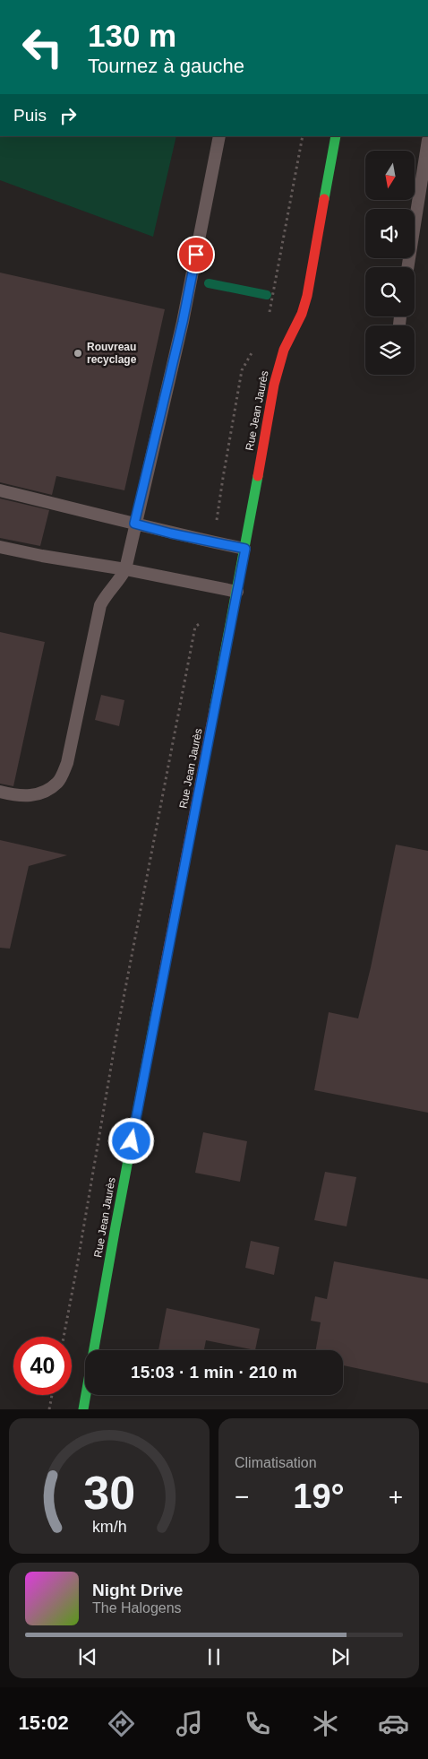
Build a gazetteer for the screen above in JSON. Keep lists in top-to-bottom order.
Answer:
{
  "streets": {
    "street": ["Rue Jean Jaurès"]
  },
  "places": ["Rouvreau recyclage"],
  "north": "bottom",
  "page": {
    "turn": ["130 m", "Tournez à gauche"],
    "then": "Puis",
    "limit": "40",
    "trip": "15:03 · 1 min · 210 m",
    "tile": "Climatisation",
    "heat": ["−", "19°", "+"],
    "song": ["Night Drive", "The Halogens"],
    "tabs": "15:02",
    "gauge": ["30", "km/h"]
  }
}
